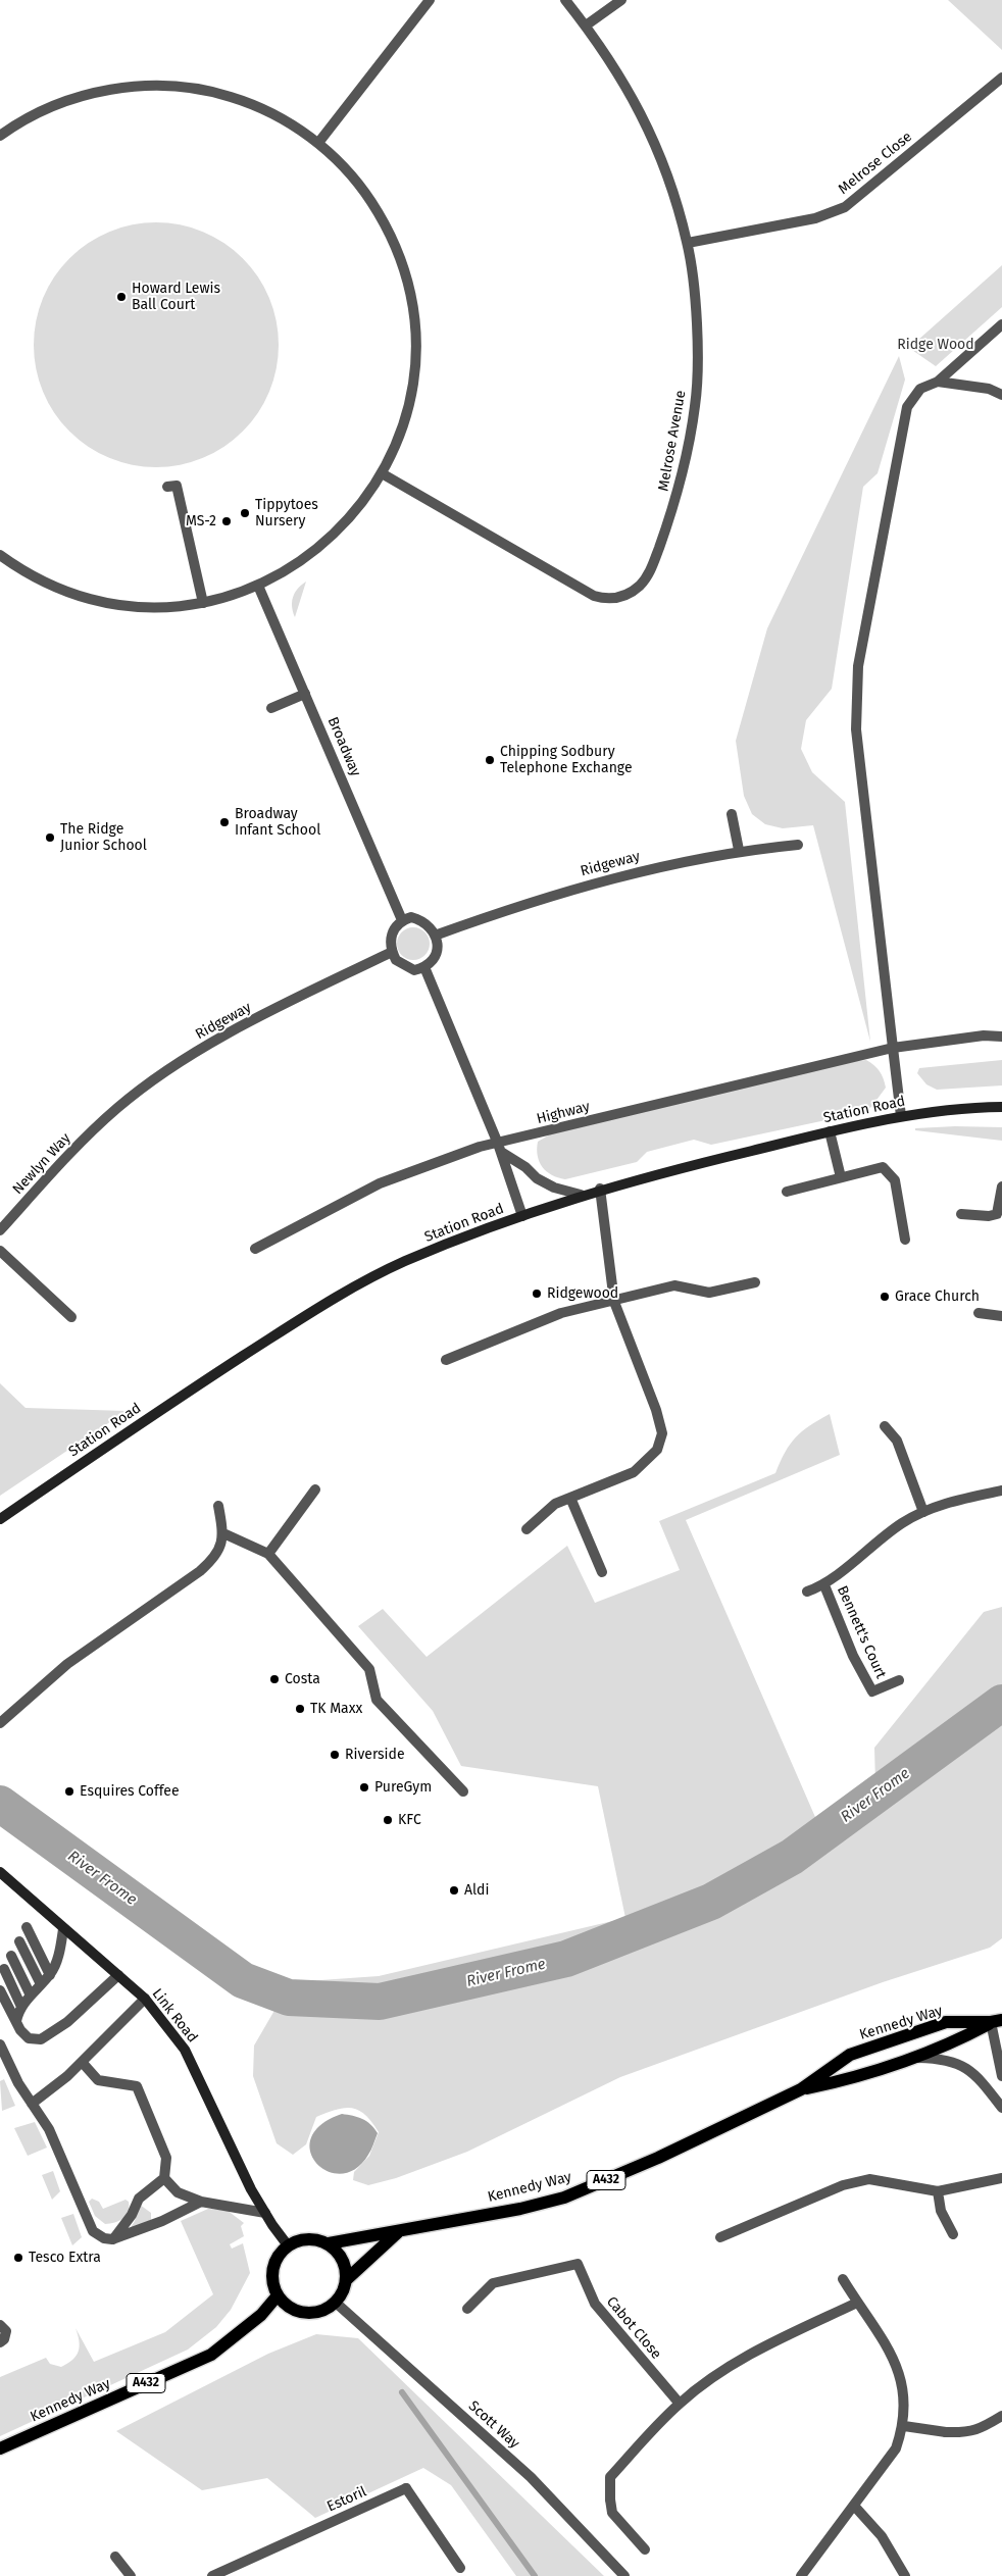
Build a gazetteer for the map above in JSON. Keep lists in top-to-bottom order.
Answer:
{
  "streets": {
    "main road": [
      "Station Road",
      "Link Road",
      "Kennedy Way",
      "A432"
    ],
    "street": [
      "Melrose Close",
      "Melrose Avenue",
      "Broadway",
      "Ridgeway",
      "Highway",
      "Newlyn Way",
      "Bennett's Court",
      "Cabot Close",
      "Scott Way",
      "Estoril"
    ]
  },
  "crossings": [
    ["Melrose Close", "Melrose Avenue"],
    ["Broadway", "Ridgeway"],
    ["Ridgeway", "Newlyn Way"],
    ["Link Road", "Kennedy Way"],
    ["Link Road", "A432"],
    ["Link Road", "Scott Way"],
    ["Kennedy Way", "A432"],
    ["Kennedy Way", "Scott Way"],
    ["A432", "Scott Way"]
  ],
  "water": ["River Frome"],
  "parks": ["Ridge Wood"],
  "places": [
    "Howard Lewis Ball Court",
    "Tippytoes Nursery",
    "MS-2",
    "Chipping Sodbury Telephone Exchange",
    "Broadway Infant School",
    "The Ridge Junior School",
    "Ridgewood",
    "Grace Church",
    "Costa",
    "TK Maxx",
    "Riverside",
    "PureGym",
    "Esquires Coffee",
    "KFC",
    "Aldi",
    "Tesco Extra"
  ]
}
